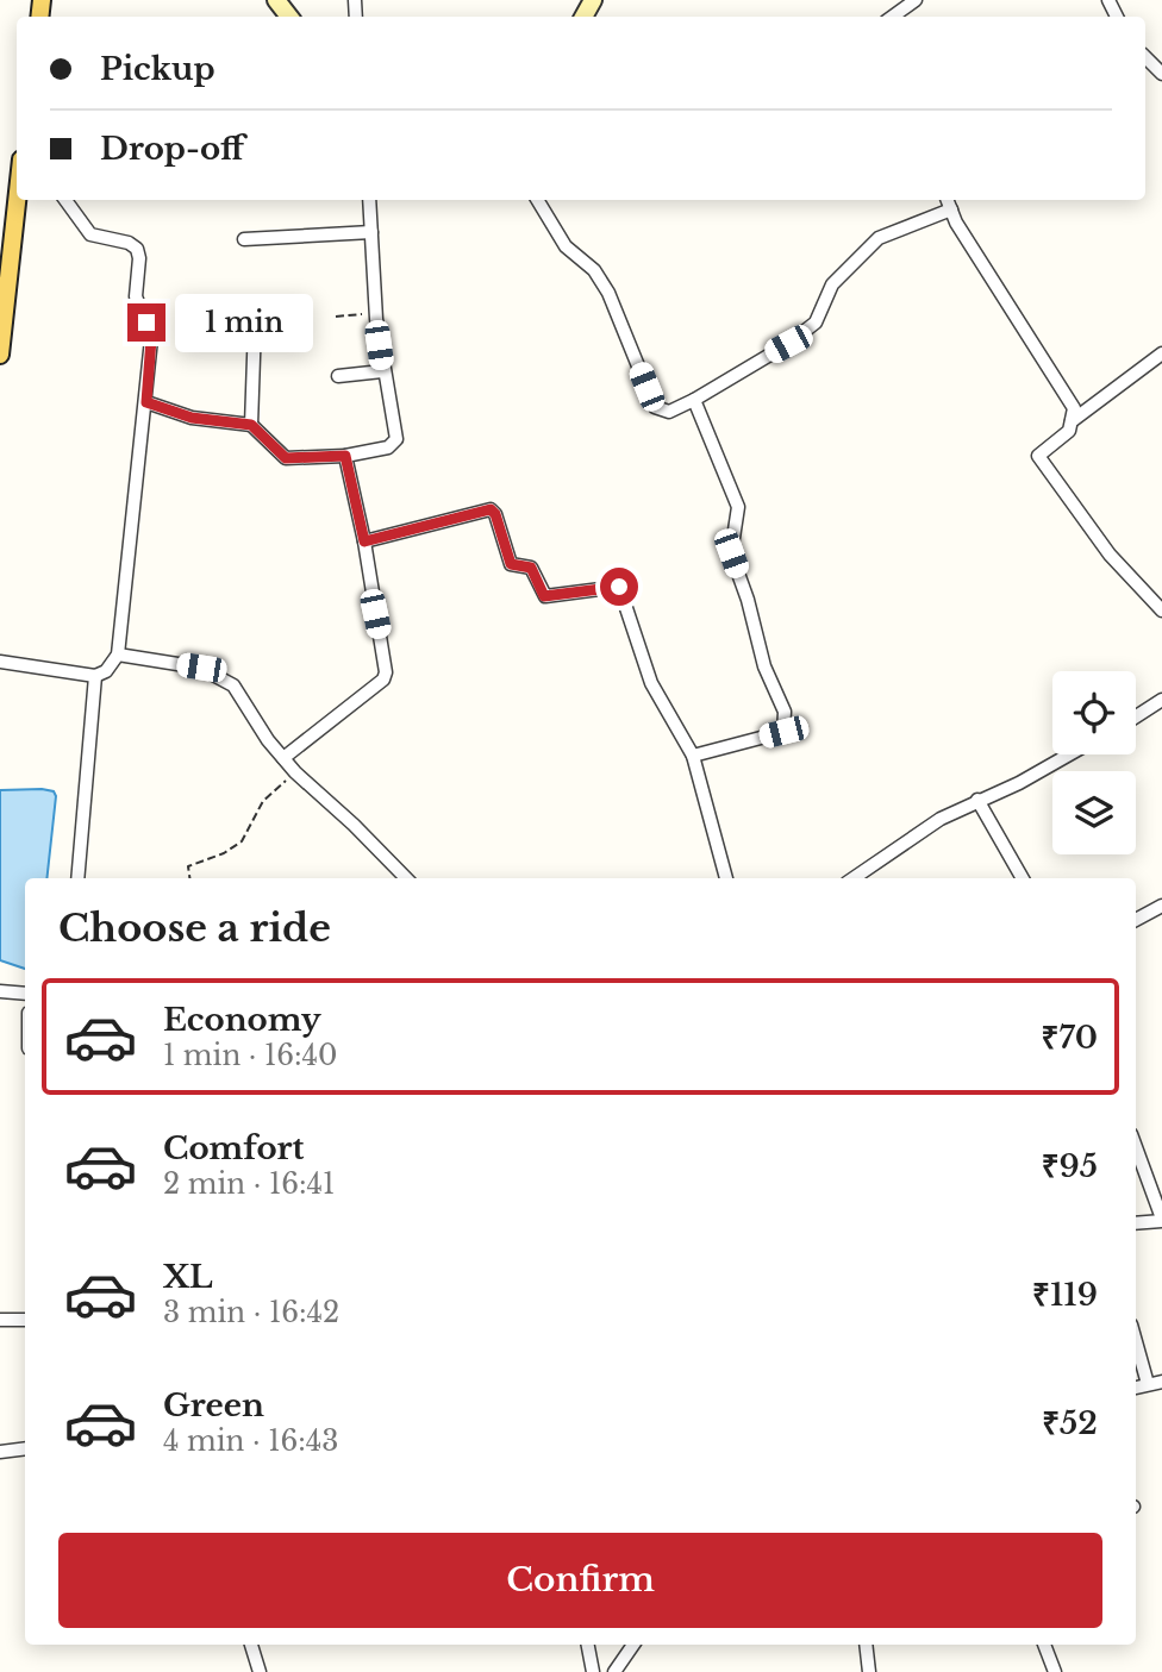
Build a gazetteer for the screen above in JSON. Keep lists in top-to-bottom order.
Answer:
{
  "page": {
    "banner": ["Pickup", "Drop-off"],
    "bubble": "1 min",
    "heading": "Choose a ride",
    "list": [
      {
        "name": "Economy",
        "note": "1 min · 16:40",
        "value": "₹70"
      },
      {
        "name": "Comfort",
        "note": "2 min · 16:41",
        "value": "₹95"
      },
      {
        "name": "XL",
        "note": "3 min · 16:42",
        "value": "₹119"
      },
      {
        "name": "Green",
        "note": "4 min · 16:43",
        "value": "₹52"
      }
    ],
    "buttons": "Confirm"
  }
}
